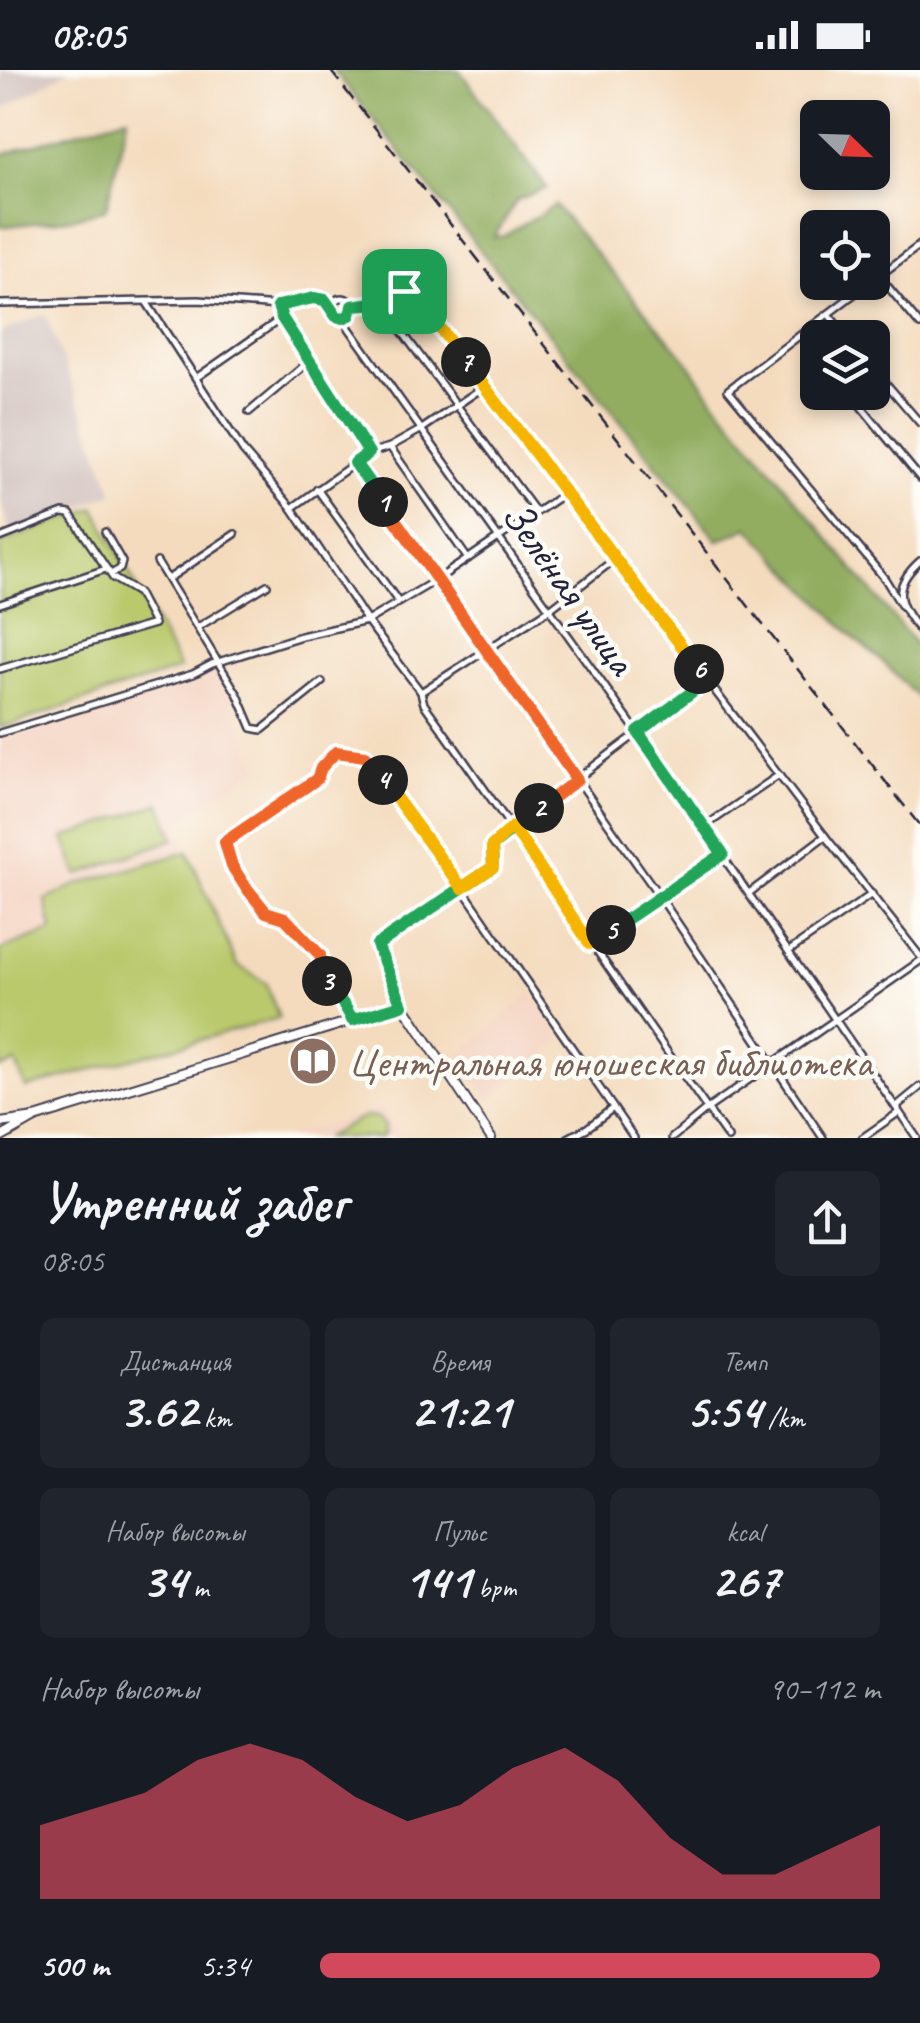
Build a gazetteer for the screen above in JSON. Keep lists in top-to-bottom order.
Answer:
{
  "streets": {
    "street": ["Зелёная улица"]
  },
  "places": {
    "library": ["Центральная юношеская библиотека"]
  },
  "north": "bottom right",
  "page": {
    "status": "08:05",
    "pins": [
      "7",
      "1",
      "6",
      "4",
      "2",
      "5",
      "3"
    ],
    "heading": ["Утренний забег", "08:05"],
    "stats": [
      ["Дистанция", "3.62 km"],
      ["Время", "21:21"],
      ["Темп", "5:54 /km"],
      ["Набор высоты", "34 m"],
      ["Пульс", "141 bpm"],
      ["kcal", "267"]
    ],
    "chart": ["Набор высоты", "90–112 m"],
    "list": [
      {
        "name": "500 m",
        "note": "5:34"
      }
    ]
  }
}
